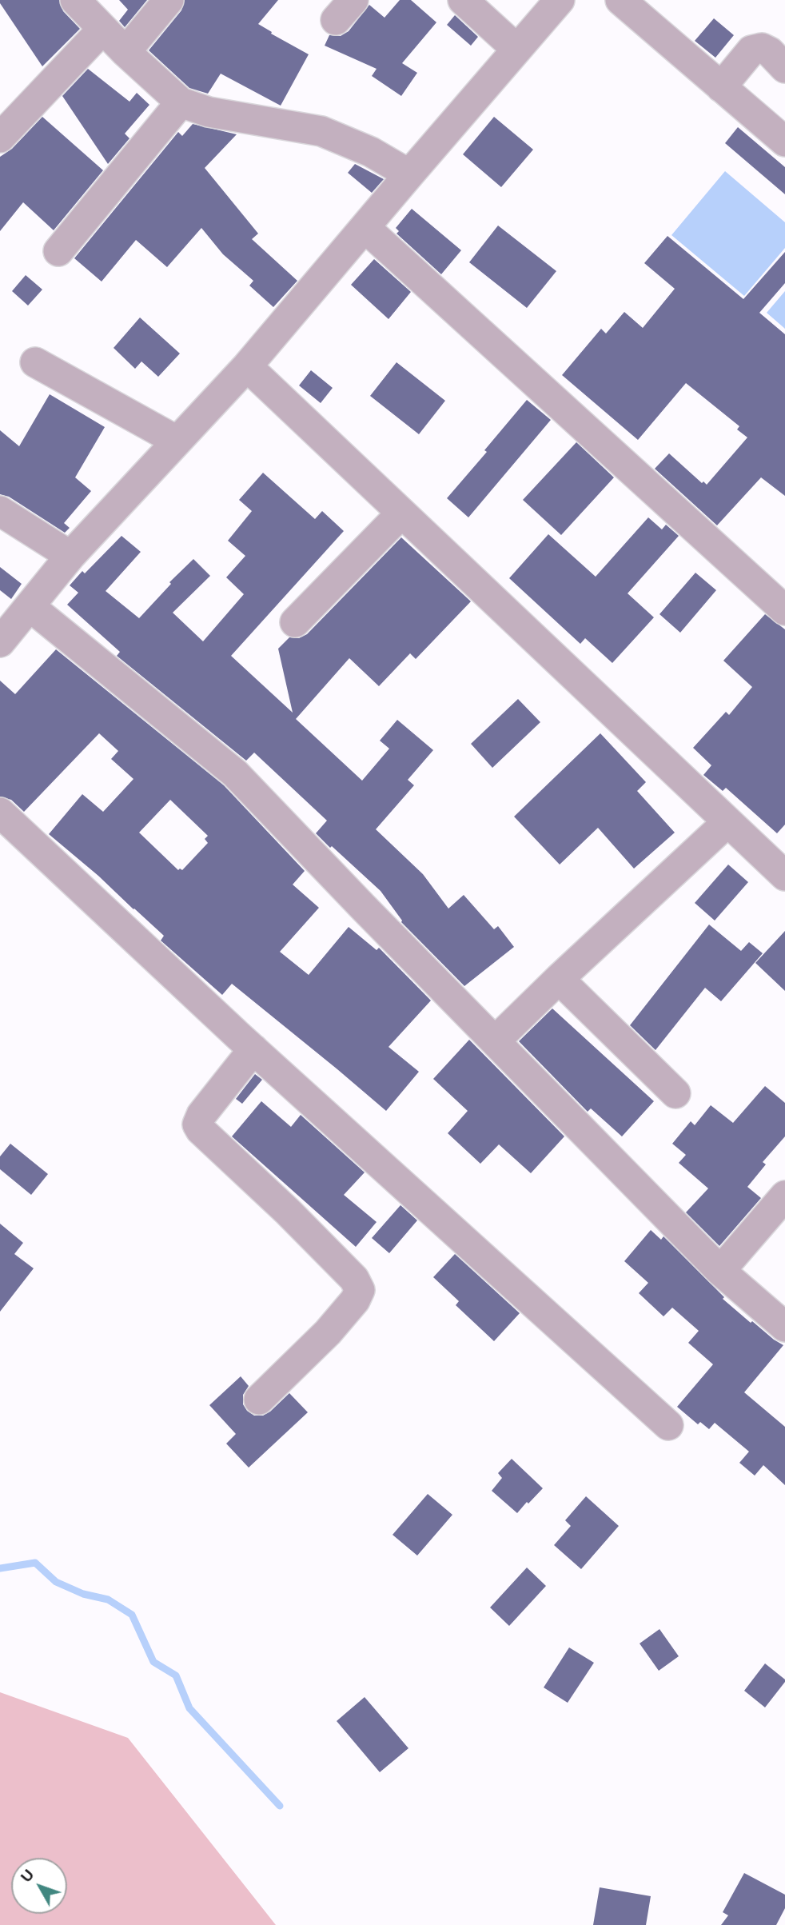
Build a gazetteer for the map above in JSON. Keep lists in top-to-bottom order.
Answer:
{
  "north": "top left"
}
